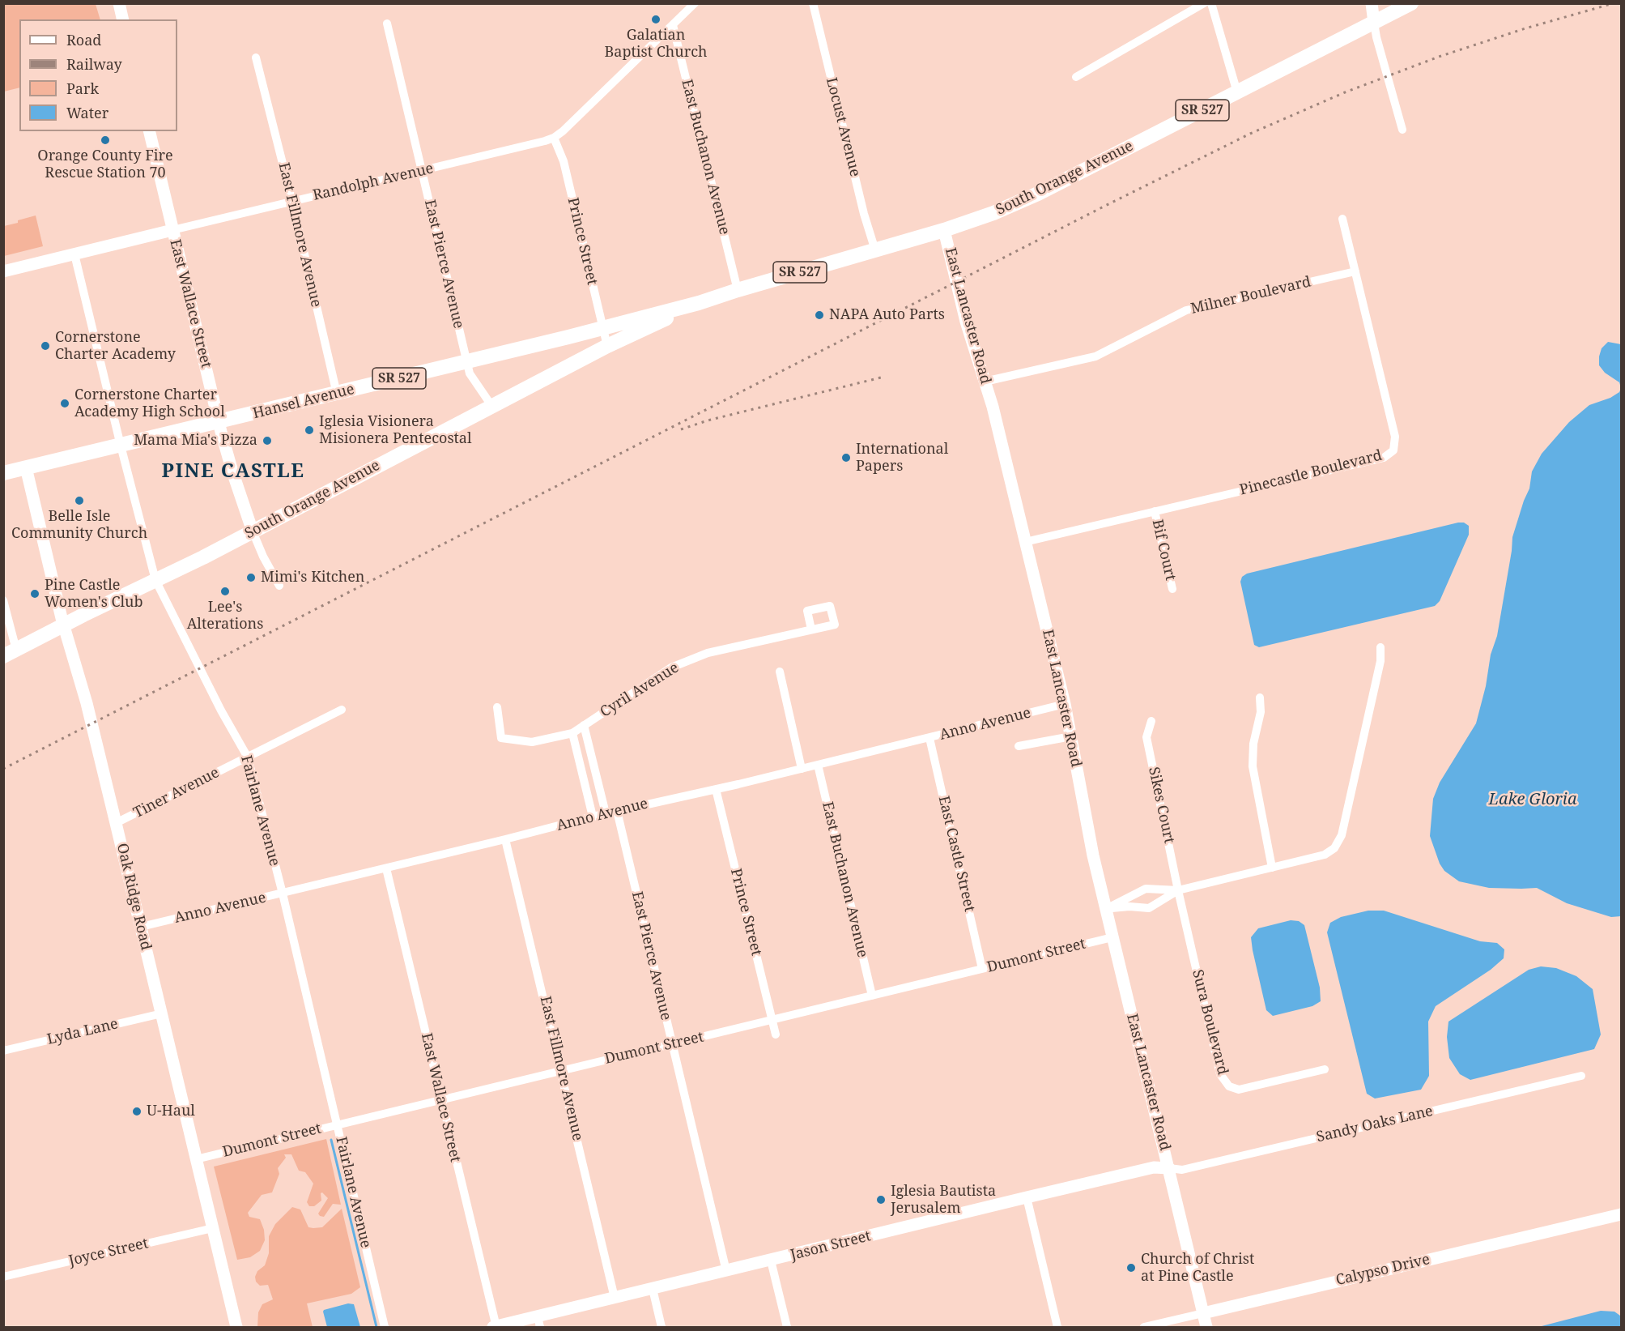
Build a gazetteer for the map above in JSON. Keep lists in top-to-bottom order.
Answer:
{
  "streets": {
    "main road": ["SR 527", "South Orange Avenue", "Hansel Avenue"],
    "street": [
      "Locust Avenue",
      "East Buchanon Avenue",
      "Randolph Avenue",
      "East Fillmore Avenue",
      "Prince Street",
      "East Pierce Avenue",
      "Milner Boulevard",
      "East Wallace Street",
      "East Lancaster Road",
      "Pinecastle Boulevard",
      "Bif Court",
      "Cyril Avenue",
      "Anno Avenue",
      "Tiner Avenue",
      "Sikes Court",
      "Fairlane Avenue",
      "East Castle Street",
      "Oak Ridge Road",
      "Dumont Street",
      "Sura Boulevard",
      "Lyda Lane",
      "Sandy Oaks Lane",
      "Jason Street",
      "Joyce Street",
      "Calypso Drive"
    ]
  },
  "crossings": [
    ["Locust Avenue", "South Orange Avenue"],
    ["East Buchanon Avenue", "South Orange Avenue"],
    ["East Buchanon Avenue", "Randolph Avenue"],
    ["East Buchanon Avenue", "Anno Avenue"],
    ["East Buchanon Avenue", "Dumont Street"],
    ["South Orange Avenue", "Prince Street"],
    ["South Orange Avenue", "East Pierce Avenue"],
    ["South Orange Avenue", "East Wallace Street"],
    ["South Orange Avenue", "East Lancaster Road"],
    ["South Orange Avenue", "Hansel Avenue"],
    ["South Orange Avenue", "Fairlane Avenue"],
    ["South Orange Avenue", "Oak Ridge Road"],
    ["Randolph Avenue", "East Fillmore Avenue"],
    ["Randolph Avenue", "Prince Street"],
    ["Randolph Avenue", "East Pierce Avenue"],
    ["Randolph Avenue", "East Wallace Street"],
    ["Randolph Avenue", "Fairlane Avenue"],
    ["East Fillmore Avenue", "Hansel Avenue"],
    ["East Fillmore Avenue", "Anno Avenue"],
    ["East Fillmore Avenue", "Dumont Street"],
    ["East Fillmore Avenue", "Jason Street"],
    ["Prince Street", "Hansel Avenue"],
    ["Prince Street", "Anno Avenue"],
    ["Prince Street", "Dumont Street"],
    ["East Pierce Avenue", "Hansel Avenue"],
    ["East Pierce Avenue", "Anno Avenue"],
    ["East Pierce Avenue", "Dumont Street"],
    ["East Pierce Avenue", "Jason Street"],
    ["Milner Boulevard", "East Lancaster Road"],
    ["Milner Boulevard", "Pinecastle Boulevard"],
    ["East Wallace Street", "Hansel Avenue"],
    ["East Wallace Street", "Anno Avenue"],
    ["East Wallace Street", "Dumont Street"],
    ["East Wallace Street", "Jason Street"],
    ["East Lancaster Road", "Pinecastle Boulevard"],
    ["East Lancaster Road", "Anno Avenue"],
    ["East Lancaster Road", "Dumont Street"],
    ["East Lancaster Road", "Sandy Oaks Lane"],
    ["East Lancaster Road", "Jason Street"],
    ["East Lancaster Road", "Calypso Drive"],
    ["Hansel Avenue", "Fairlane Avenue"],
    ["Hansel Avenue", "Oak Ridge Road"],
    ["Pinecastle Boulevard", "Bif Court"],
    ["Anno Avenue", "Fairlane Avenue"],
    ["Anno Avenue", "East Castle Street"],
    ["Anno Avenue", "Oak Ridge Road"],
    ["Tiner Avenue", "Fairlane Avenue"],
    ["Tiner Avenue", "Oak Ridge Road"],
    ["Sikes Court", "Sura Boulevard"],
    ["Fairlane Avenue", "Dumont Street"],
    ["East Castle Street", "Dumont Street"],
    ["Oak Ridge Road", "Dumont Street"],
    ["Oak Ridge Road", "Lyda Lane"],
    ["Oak Ridge Road", "Joyce Street"],
    ["Sandy Oaks Lane", "Jason Street"]
  ],
  "districts": ["PINE CASTLE"],
  "water": ["Lake Gloria"],
  "places": [
    "Galatian Baptist Church",
    "Orange County Fire Rescue Station 70",
    "NAPA Auto Parts",
    "Cornerstone Charter Academy",
    "Cornerstone Charter Academy High School",
    "Iglesia Visionera Misionera Pentecostal",
    "Mama Mia's Pizza",
    "International Papers",
    "Belle Isle Community Church",
    "Mimi's Kitchen",
    "Lee's Alterations",
    "Pine Castle Women's Club",
    "U-Haul",
    "Iglesia Bautista Jerusalem",
    "Church of Christ at Pine Castle"
  ],
  "legend": [
    "Road",
    "Railway",
    "Park",
    "Water"
  ]
}
